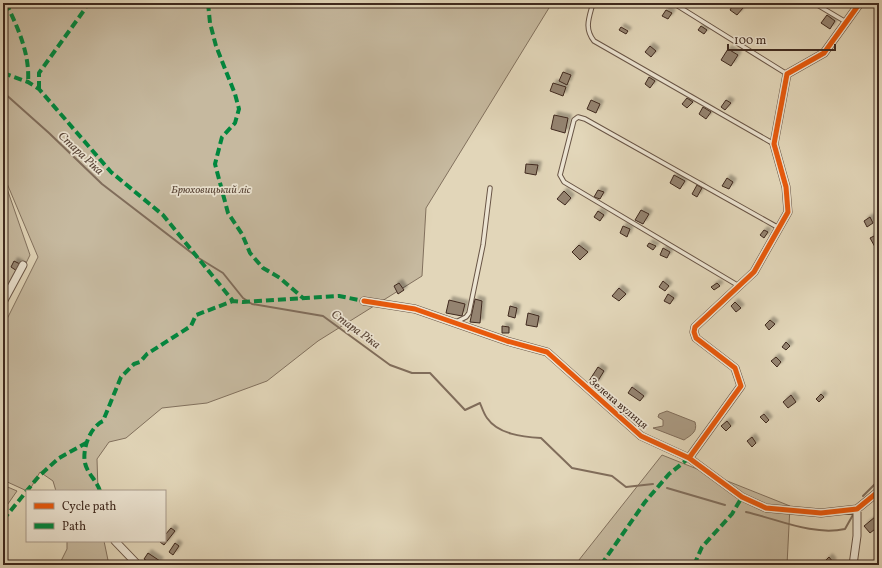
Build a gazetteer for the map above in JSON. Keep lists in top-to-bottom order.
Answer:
{
  "streets": {
    "street": ["Зелена вулиця"]
  },
  "water": ["Стара Ріка"],
  "parks": ["Брюховицький ліс"],
  "legend": ["Cycle path", "Path"],
  "scale_bar": "100 m"
}
